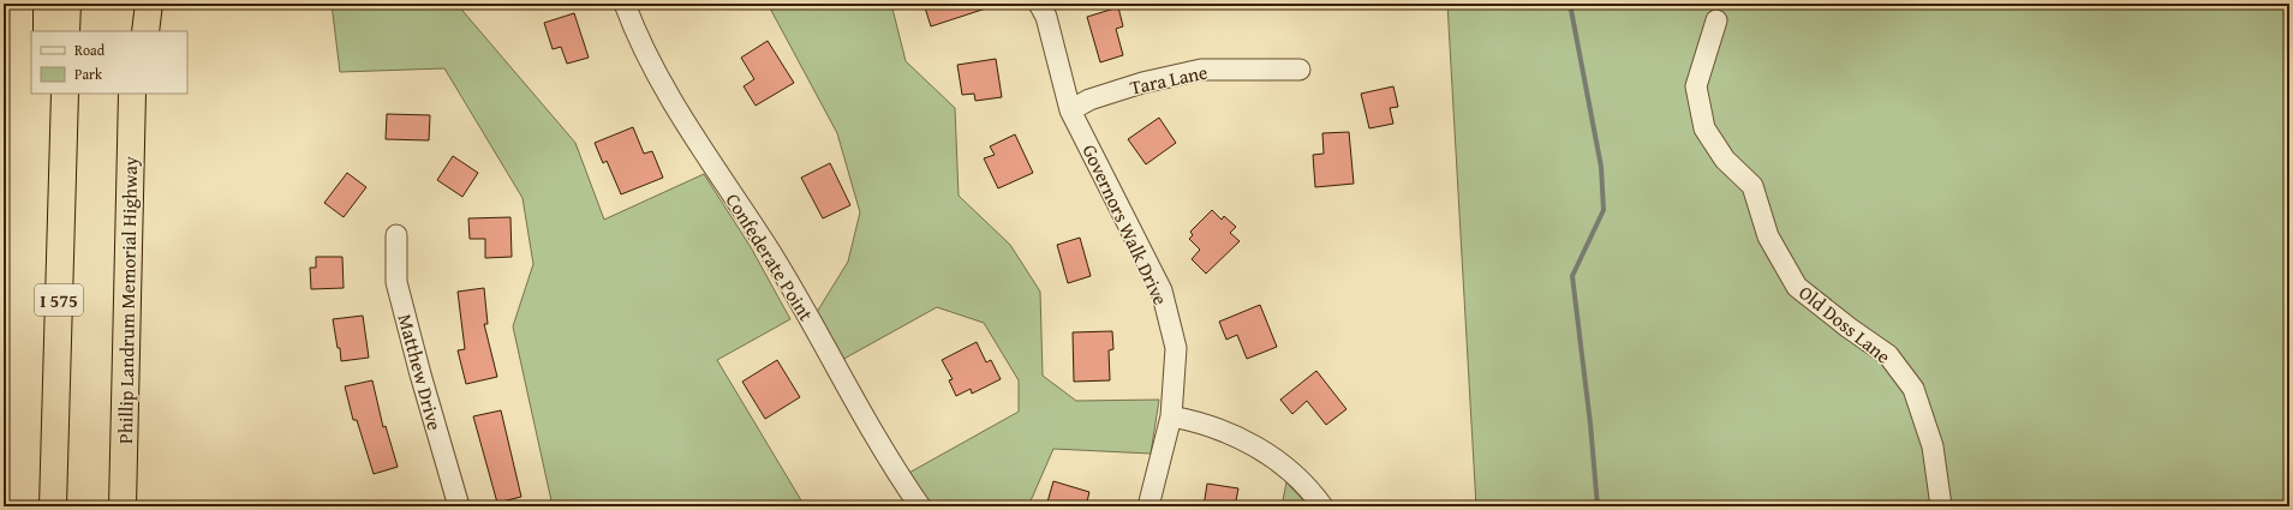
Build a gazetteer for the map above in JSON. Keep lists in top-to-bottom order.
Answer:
{
  "streets": {
    "highway": ["I 575", "Phillip Landrum Memorial Highway"],
    "street": [
      "Tara Lane",
      "Governors Walk Drive",
      "Confederate Point",
      "Old Doss Lane",
      "Matthew Drive"
    ]
  },
  "crossings": [
    ["Tara Lane", "Governors Walk Drive"]
  ],
  "legend": ["Road", "Park"]
}
